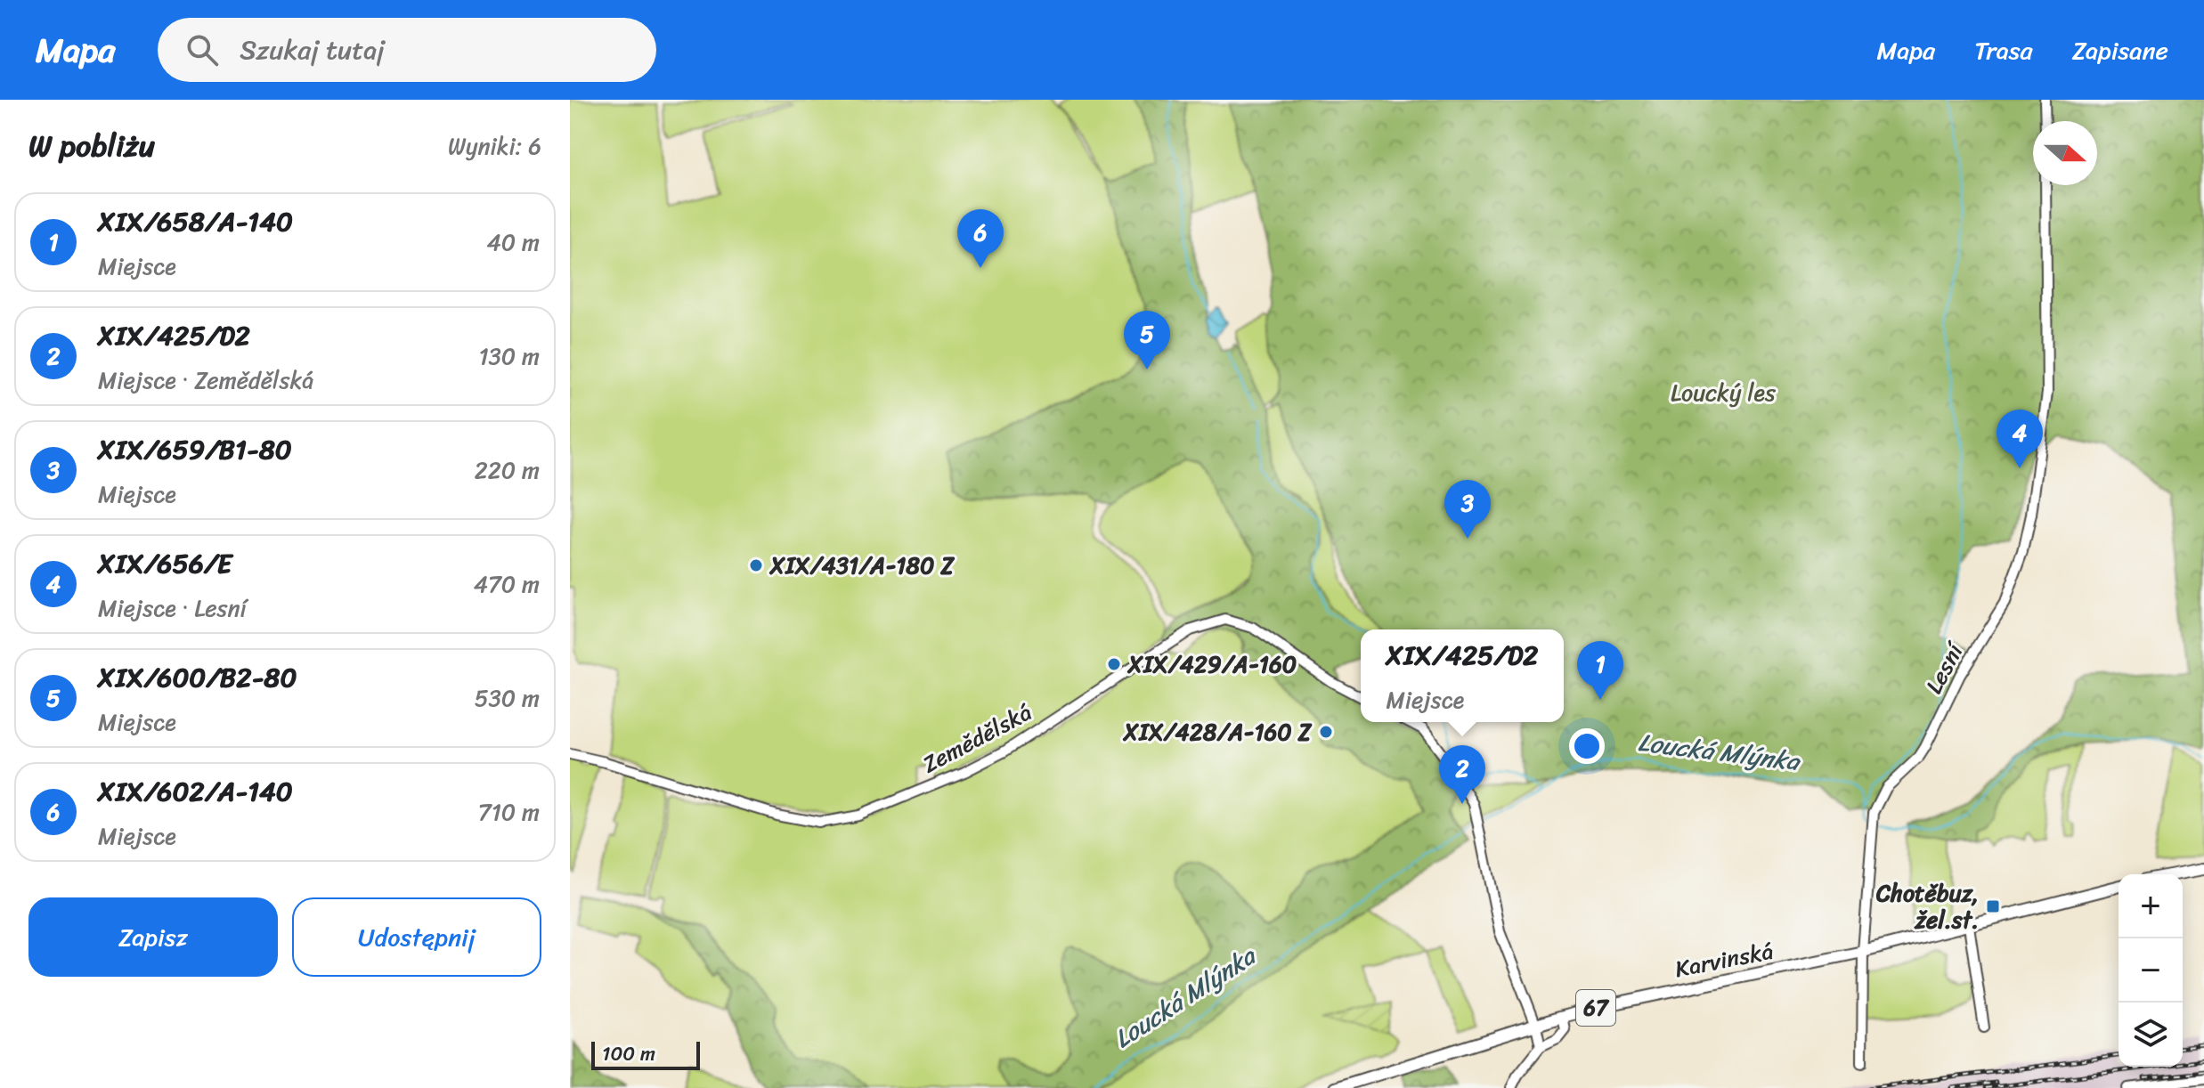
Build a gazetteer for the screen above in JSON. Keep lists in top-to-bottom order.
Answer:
{
  "streets": {
    "main road": ["Karvinská", "67"],
    "street": ["Lesní", "Zemědělská"]
  },
  "crossings": [
    ["Lesní", "Karvinská"]
  ],
  "water": ["Loucká Mlýnka"],
  "parks": ["Loucký les"],
  "places": {
    "other": ["XIX/431/A-180 Z", "XIX/429/A-160", "XIX/428/A-160 Z"],
    "transit": ["Chotěbuz, žel.st."]
  },
  "scale_bar": "100 m",
  "north": "right",
  "page": {
    "header": "Mapa",
    "search": "Szukaj tutaj",
    "nav": ["Mapa", "Trasa", "Zapisane"],
    "heading": ["W pobliżu", "Wyniki: 6"],
    "list": [
      {
        "mark": "1",
        "name": "XIX/658/A-140",
        "note": "Miejsce",
        "value": "40 m"
      },
      {
        "mark": "2",
        "name": "XIX/425/D2",
        "note": "Miejsce · Zemědělská",
        "value": "130 m"
      },
      {
        "mark": "3",
        "name": "XIX/659/B1-80",
        "note": "Miejsce",
        "value": "220 m"
      },
      {
        "mark": "4",
        "name": "XIX/656/E",
        "note": "Miejsce · Lesní",
        "value": "470 m"
      },
      {
        "mark": "5",
        "name": "XIX/600/B2-80",
        "note": "Miejsce",
        "value": "530 m"
      },
      {
        "mark": "6",
        "name": "XIX/602/A-140",
        "note": "Miejsce",
        "value": "710 m"
      }
    ],
    "pins": [
      "6",
      "5",
      "4",
      "3",
      "1",
      "2"
    ],
    "popup": ["XIX/425/D2", "Miejsce"],
    "map_buttons": ["+", "−"],
    "buttons": ["Zapisz", "Udostępnij"],
    "scale": "100 m"
  }
}
